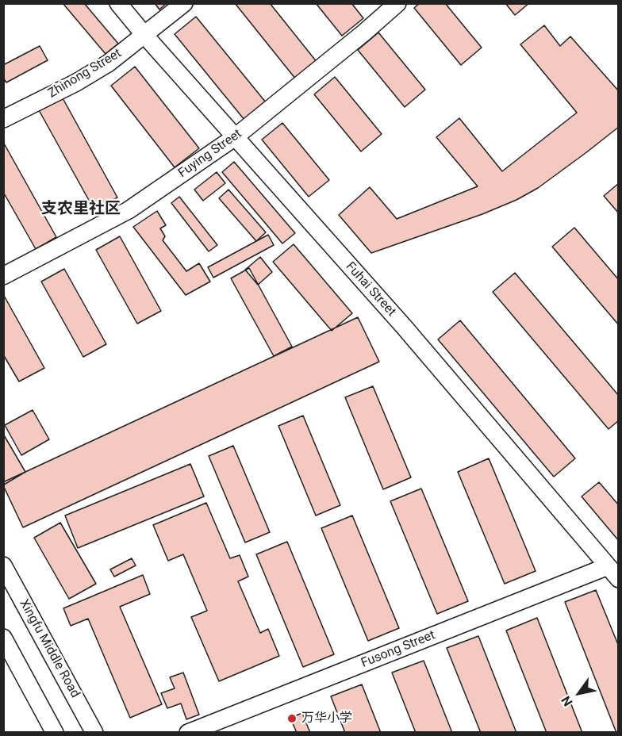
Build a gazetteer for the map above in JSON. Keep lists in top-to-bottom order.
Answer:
{
  "streets": {
    "street": [
      "Zhinong Street",
      "Fuying Street",
      "Fuhai Street",
      "Xingfu Middle Road",
      "Fusong Street"
    ]
  },
  "crossings": [
    ["Zhinong Street", "Fuhai Street"],
    ["Fuying Street", "Fuhai Street"],
    ["Fuhai Street", "Fusong Street"]
  ],
  "districts": ["支农里社区"],
  "places": ["万华小学"],
  "north": "bottom left"
}
